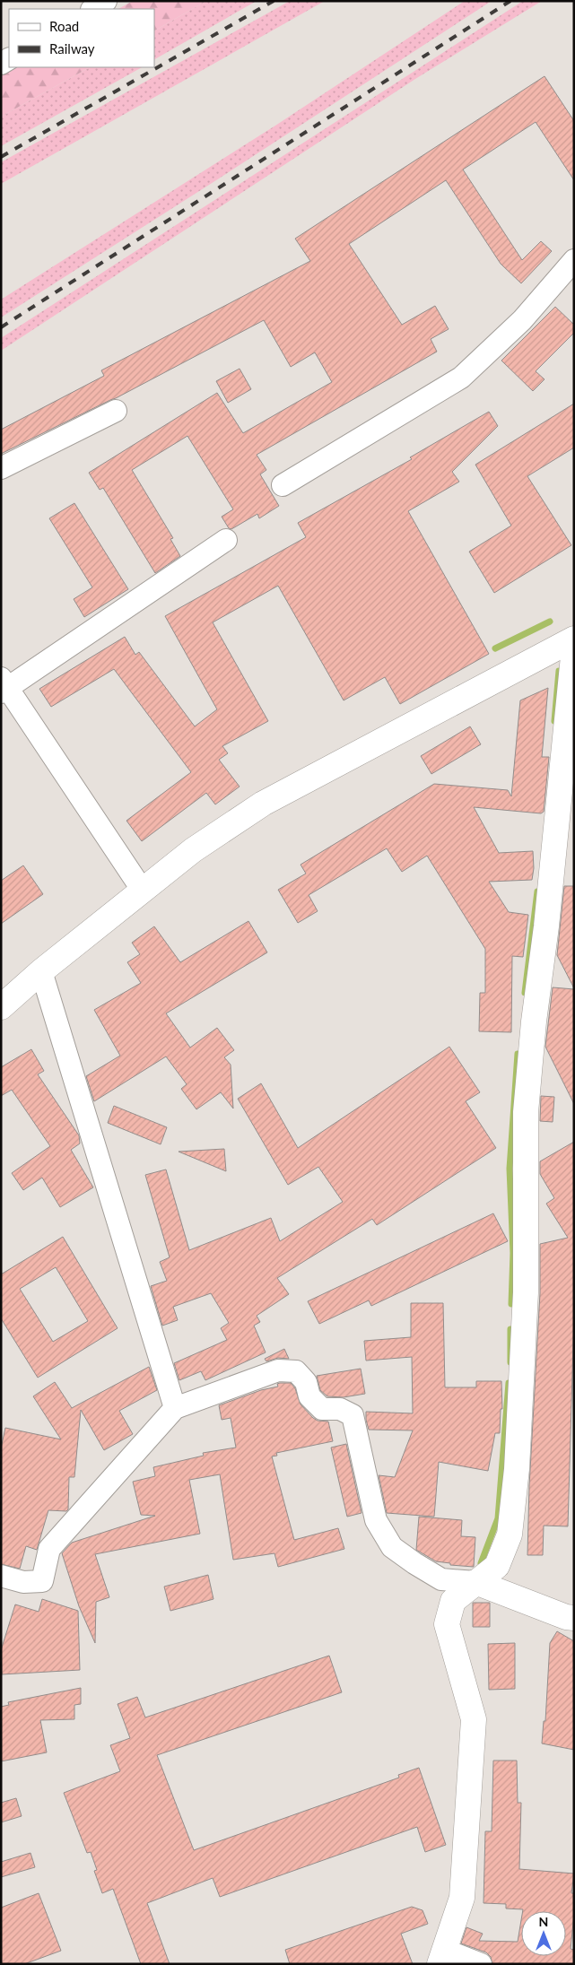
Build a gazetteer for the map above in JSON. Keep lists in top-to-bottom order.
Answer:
{
  "legend": ["Road", "Railway"],
  "north": "top"
}
